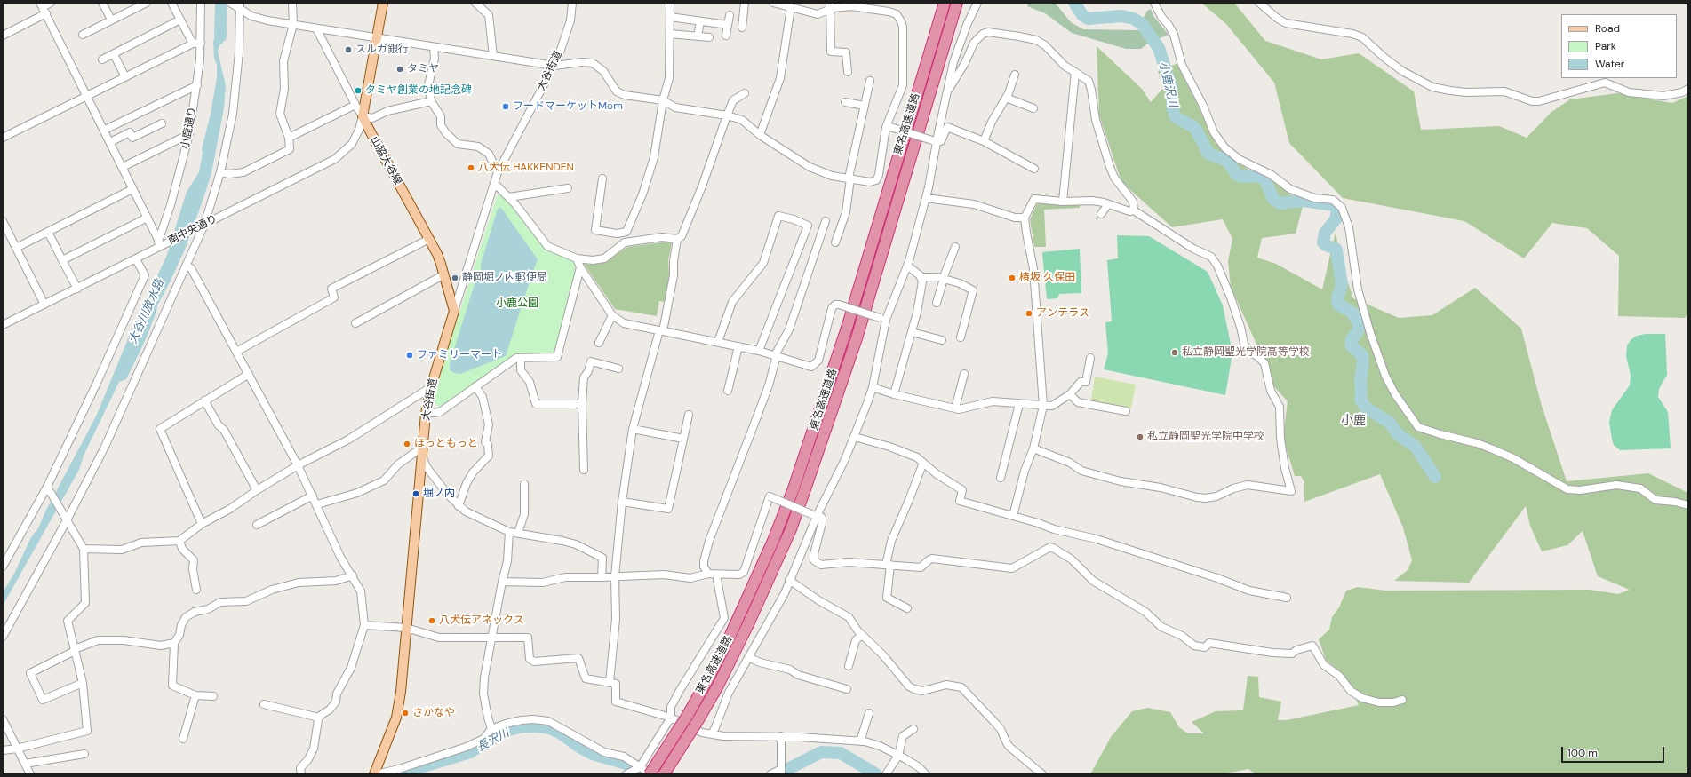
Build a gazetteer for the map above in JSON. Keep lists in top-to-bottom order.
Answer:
{
  "streets": {
    "highway": ["東名高速道路"],
    "main road": ["大谷街道", "山脇大谷線"],
    "street": ["小鹿通り", "南中央通り"]
  },
  "crossings": [
    ["大谷街道", "山脇大谷線"],
    ["小鹿通り", "南中央通り"],
    ["山脇大谷線", "南中央通り"]
  ],
  "districts": ["小鹿"],
  "water": ["小鹿沢川", "大谷川放水路", "長沢川"],
  "parks": ["小鹿公園"],
  "places": [
    "スルガ銀行",
    "タミヤ",
    "タミヤ創業の地記念碑",
    "フードマーケットMom",
    "八犬伝 HAKKENDEN",
    "静岡堀ノ内郵便局",
    "椿坂 久保田",
    "アンテラス",
    "私立静岡聖光学院高等学校",
    "ファミリーマート",
    "私立静岡聖光学院中学校",
    "ほっともっと",
    "堀ノ内",
    "八犬伝アネックス",
    "さかなや"
  ],
  "legend": ["Road", "Park", "Water"],
  "scale_bar": "100 m"
}
